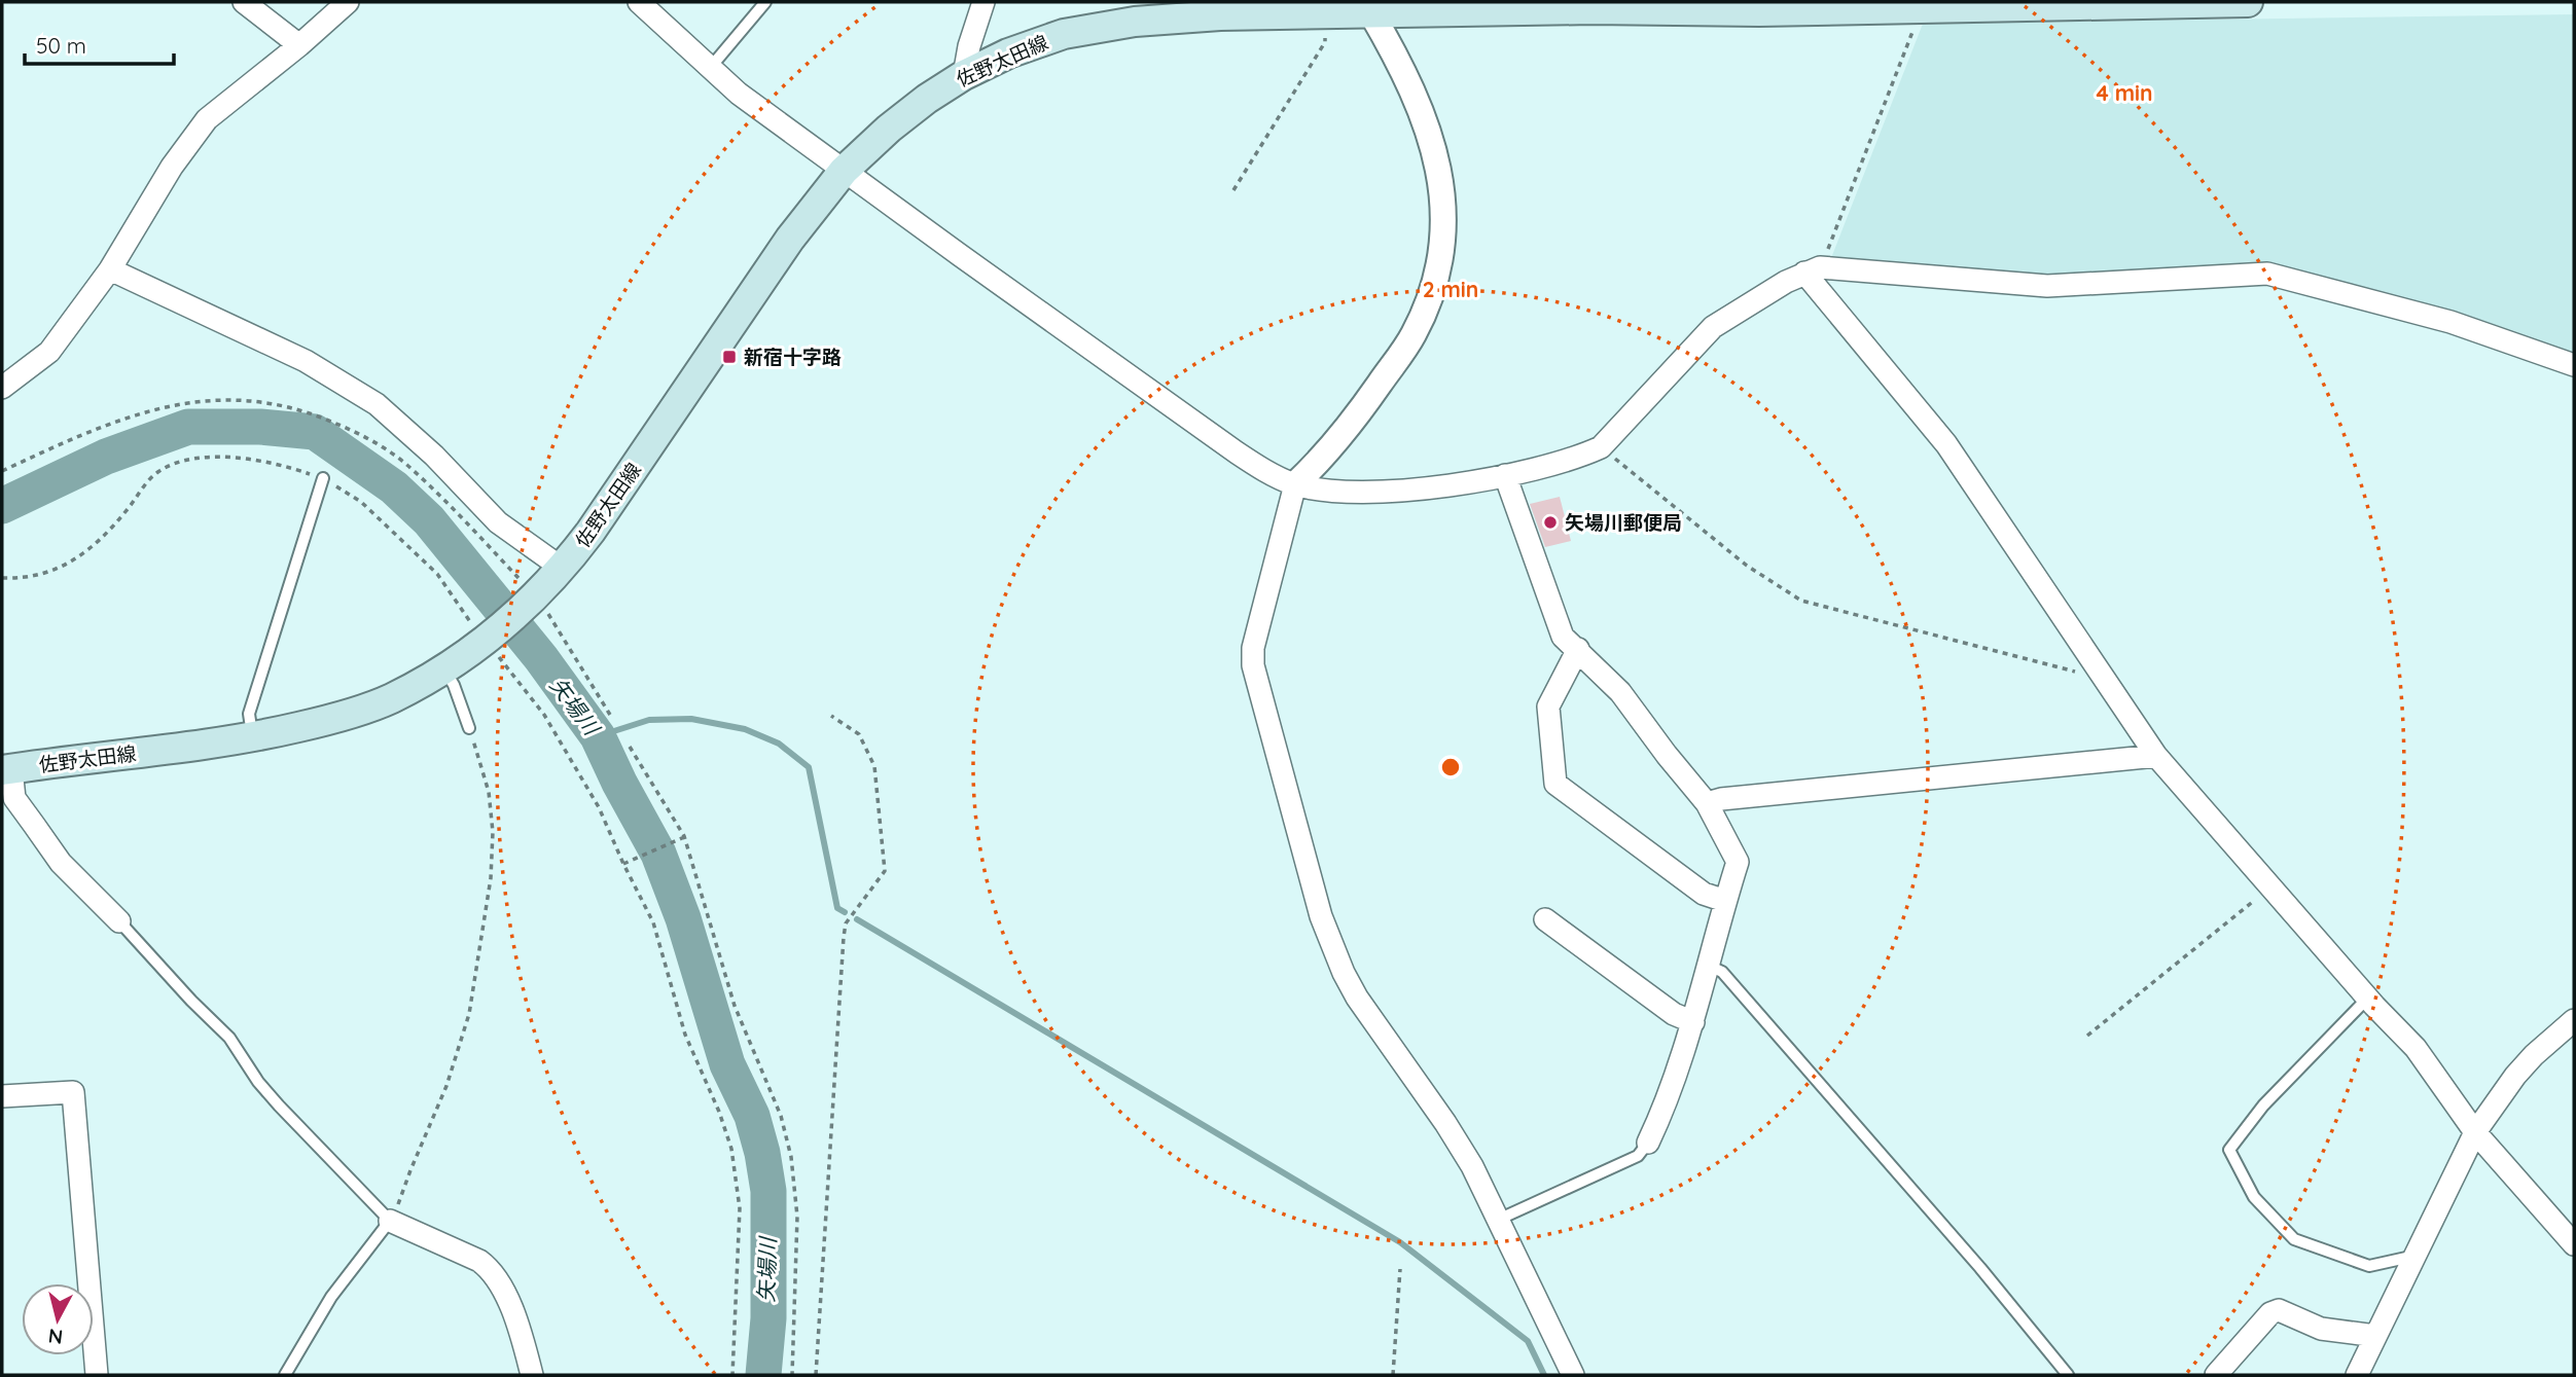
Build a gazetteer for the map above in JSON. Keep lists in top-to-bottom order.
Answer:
{
  "streets": {
    "main road": ["佐野太田線"]
  },
  "water": ["矢場川"],
  "places": {
    "transit": ["新宿十字路"],
    "other": ["矢場川郵便局"]
  },
  "scale_bar": "50 m",
  "north": "bottom",
  "rings": ["4 min", "2 min"]
}
